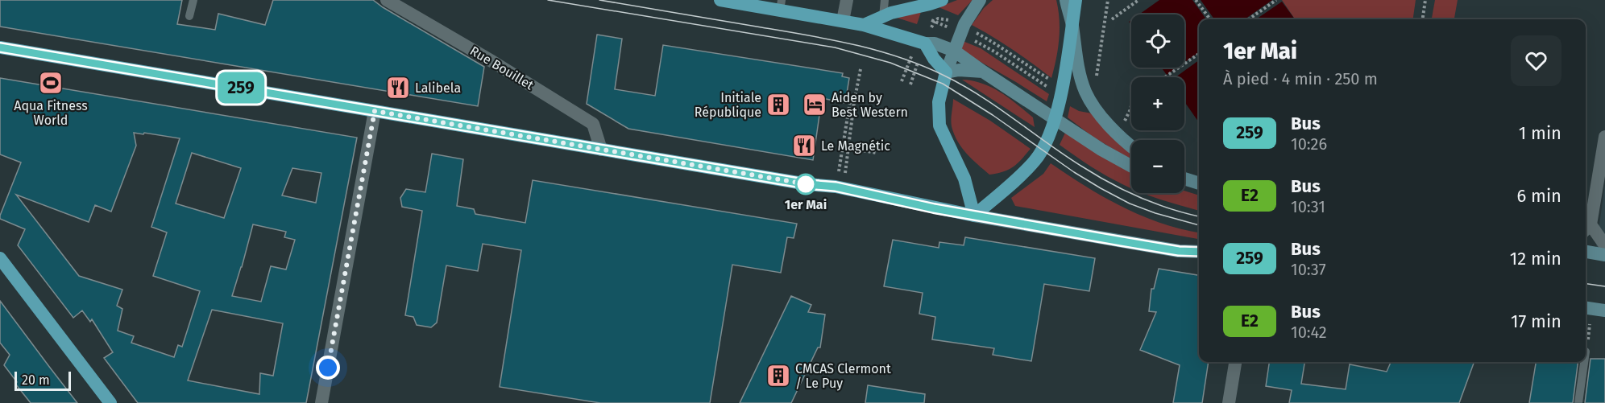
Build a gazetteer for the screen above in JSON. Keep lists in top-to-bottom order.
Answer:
{
  "streets": {
    "street": ["Rue Bouillet"]
  },
  "places": {
    "sports": ["Aqua Fitness World"],
    "restaurant": ["Lalibela", "Le Magnétic"],
    "building": ["Initiale République", "CMCAS Clermont / Le Puy"],
    "hotel": ["Aiden by Best Western"],
    "other": ["1er Mai"]
  },
  "lines": ["bus line 259"],
  "scale_bar": "20 m",
  "page": {
    "on_map": "259",
    "map_buttons": ["+", "−"],
    "heading": ["1er Mai", "À pied · 4 min · 250 m"],
    "list": [
      {
        "mark": "259",
        "name": "Bus",
        "note": "10:26",
        "value": "1 min"
      },
      {
        "mark": "E2",
        "name": "Bus",
        "note": "10:31",
        "value": "6 min"
      },
      {
        "mark": "259",
        "name": "Bus",
        "note": "10:37",
        "value": "12 min"
      },
      {
        "mark": "E2",
        "name": "Bus",
        "note": "10:42",
        "value": "17 min"
      }
    ],
    "scale": "20 m"
  }
}
